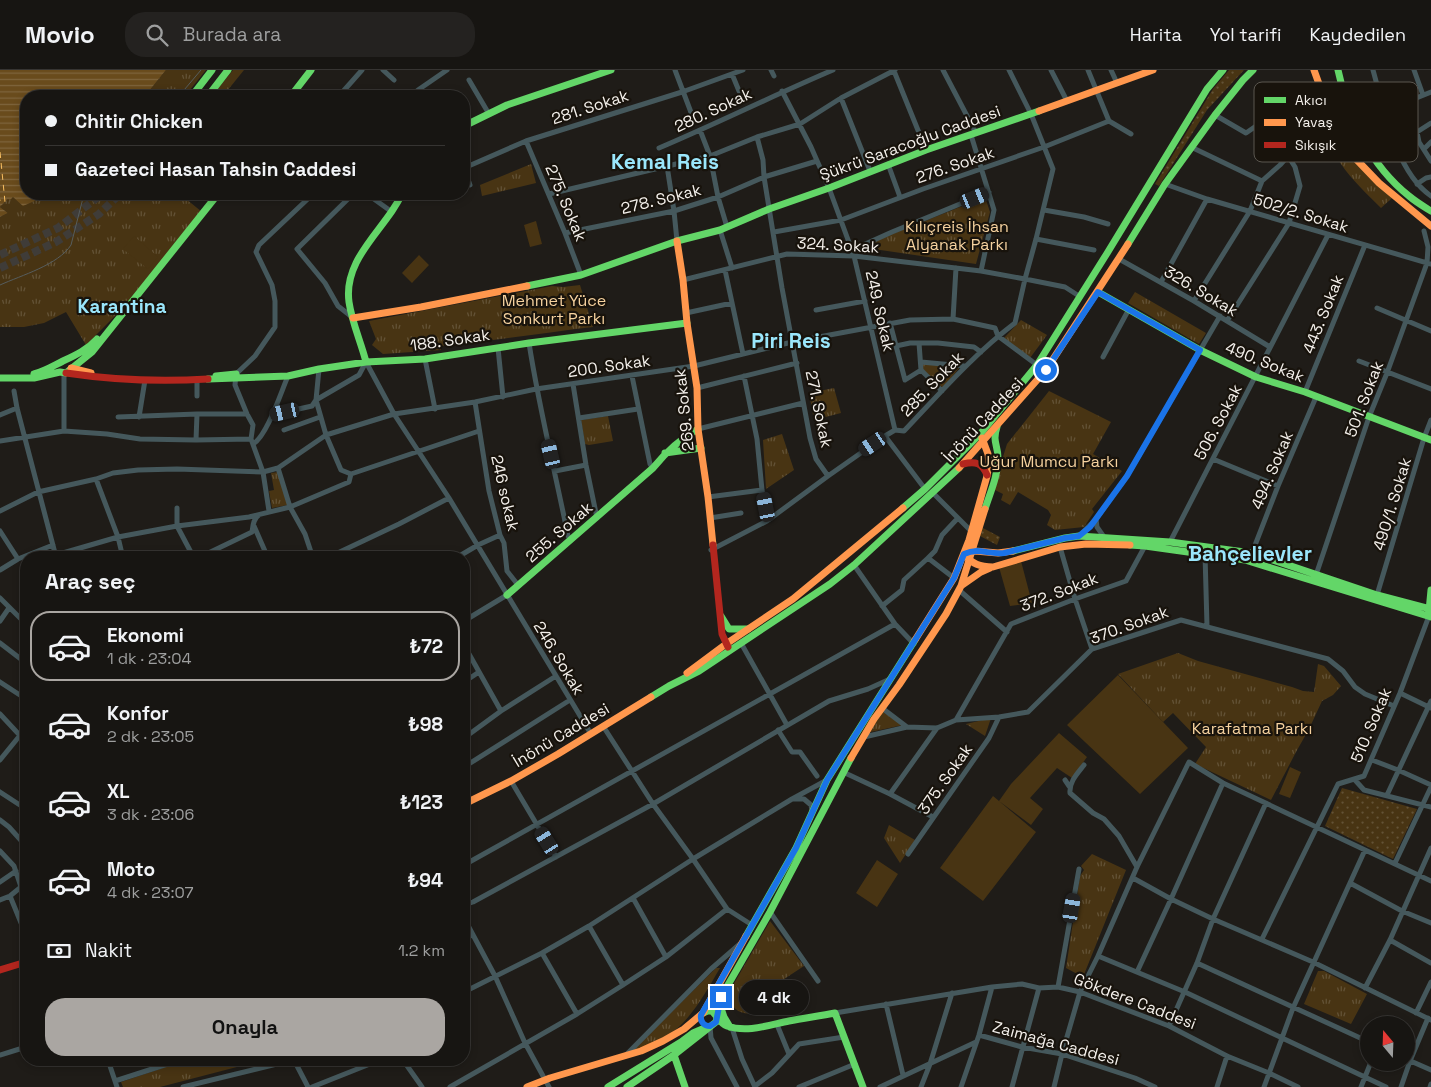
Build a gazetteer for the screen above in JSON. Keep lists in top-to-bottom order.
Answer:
{
  "streets": {
    "main road": [
      "Şükrü Saracoğlu Caddesi",
      "188. Sokak",
      "490. Sokak",
      "269. Sokak",
      "İnönü Caddesi",
      "255. Sokak",
      "510. Sokak",
      "Gökdere Caddesi"
    ],
    "street": [
      "281. Sokak",
      "280. Sokak",
      "276. Sokak",
      "278. Sokak",
      "275. Sokak",
      "502/2. Sokak",
      "324. Sokak",
      "326. Sokak",
      "249. Sokak",
      "443. Sokak",
      "200. Sokak",
      "285. Sokak",
      "501. Sokak",
      "271. Sokak",
      "506. Sokak",
      "494. Sokak",
      "246 sokak",
      "490/1. Sokak",
      "372. Sokak",
      "370. Sokak",
      "246. Sokak",
      "375. Sokak",
      "Zaimağa Caddesi"
    ]
  },
  "crossings": [
    ["281. Sokak", "275. Sokak"],
    ["280. Sokak", "249. Sokak"],
    ["Şükrü Saracoğlu Caddesi", "275. Sokak"],
    ["Şükrü Saracoğlu Caddesi", "249. Sokak"],
    ["Şükrü Saracoğlu Caddesi", "271. Sokak"],
    ["Şükrü Saracoğlu Caddesi", "269. Sokak"],
    ["276. Sokak", "249. Sokak"],
    ["276. Sokak", "271. Sokak"],
    ["278. Sokak", "275. Sokak"],
    ["278. Sokak", "249. Sokak"],
    ["278. Sokak", "271. Sokak"],
    ["278. Sokak", "269. Sokak"],
    ["502/2. Sokak", "443. Sokak"],
    ["502/2. Sokak", "501. Sokak"],
    ["502/2. Sokak", "İnönü Caddesi"],
    ["502/2. Sokak", "506. Sokak"],
    ["324. Sokak", "249. Sokak"],
    ["324. Sokak", "285. Sokak"],
    ["324. Sokak", "271. Sokak"],
    ["324. Sokak", "269. Sokak"],
    ["324. Sokak", "İnönü Caddesi"],
    ["326. Sokak", "İnönü Caddesi"],
    ["326. Sokak", "506. Sokak"],
    ["249. Sokak", "200. Sokak"],
    ["249. Sokak", "285. Sokak"],
    ["443. Sokak", "490. Sokak"],
    ["188. Sokak", "269. Sokak"],
    ["188. Sokak", "246. Sokak"],
    ["490. Sokak", "501. Sokak"],
    ["490. Sokak", "İnönü Caddesi"],
    ["490. Sokak", "506. Sokak"],
    ["490. Sokak", "494. Sokak"],
    ["490. Sokak", "490/1. Sokak"],
    ["200. Sokak", "285. Sokak"],
    ["200. Sokak", "271. Sokak"],
    ["200. Sokak", "269. Sokak"],
    ["200. Sokak", "246 sokak"],
    ["200. Sokak", "246. Sokak"],
    ["285. Sokak", "271. Sokak"],
    ["285. Sokak", "269. Sokak"],
    ["269. Sokak", "İnönü Caddesi"],
    ["269. Sokak", "255. Sokak"],
    ["İnönü Caddesi", "246. Sokak"],
    ["246 sokak", "255. Sokak"],
    ["255. Sokak", "246. Sokak"],
    ["372. Sokak", "370. Sokak"],
    ["370. Sokak", "510. Sokak"],
    ["370. Sokak", "375. Sokak"]
  ],
  "districts": [
    "Kemal Reis",
    "Karantina",
    "Piri Reis",
    "Bahçelievler"
  ],
  "parks": [
    "Kılıçreis İhsan Alyanak Parkı",
    "Mehmet Yüce Sonkurt Parkı",
    "Uğur Mumcu Parkı",
    "Karafatma Parkı"
  ],
  "legend": ["Akıcı", "Yavaş", "Sıkışık"],
  "north": "top",
  "page": {
    "header": "Movio",
    "search": "Burada ara",
    "nav": ["Harita", "Yol tarifi", "Kaydedilen"],
    "banner": ["Chitir Chicken", "Gazeteci Hasan Tahsin Caddesi"],
    "heading": "Araç seç",
    "list": [
      {
        "name": "Ekonomi",
        "note": "1 dk · 23:04",
        "value": "₺72"
      },
      {
        "name": "Konfor",
        "note": "2 dk · 23:05",
        "value": "₺98"
      },
      {
        "name": "XL",
        "note": "3 dk · 23:06",
        "value": "₺123"
      },
      {
        "name": "Moto",
        "note": "4 dk · 23:07",
        "value": "₺94"
      }
    ],
    "pay": ["Nakit", "1.2 km"],
    "bubble": "4 dk",
    "buttons": "Onayla"
  }
}
